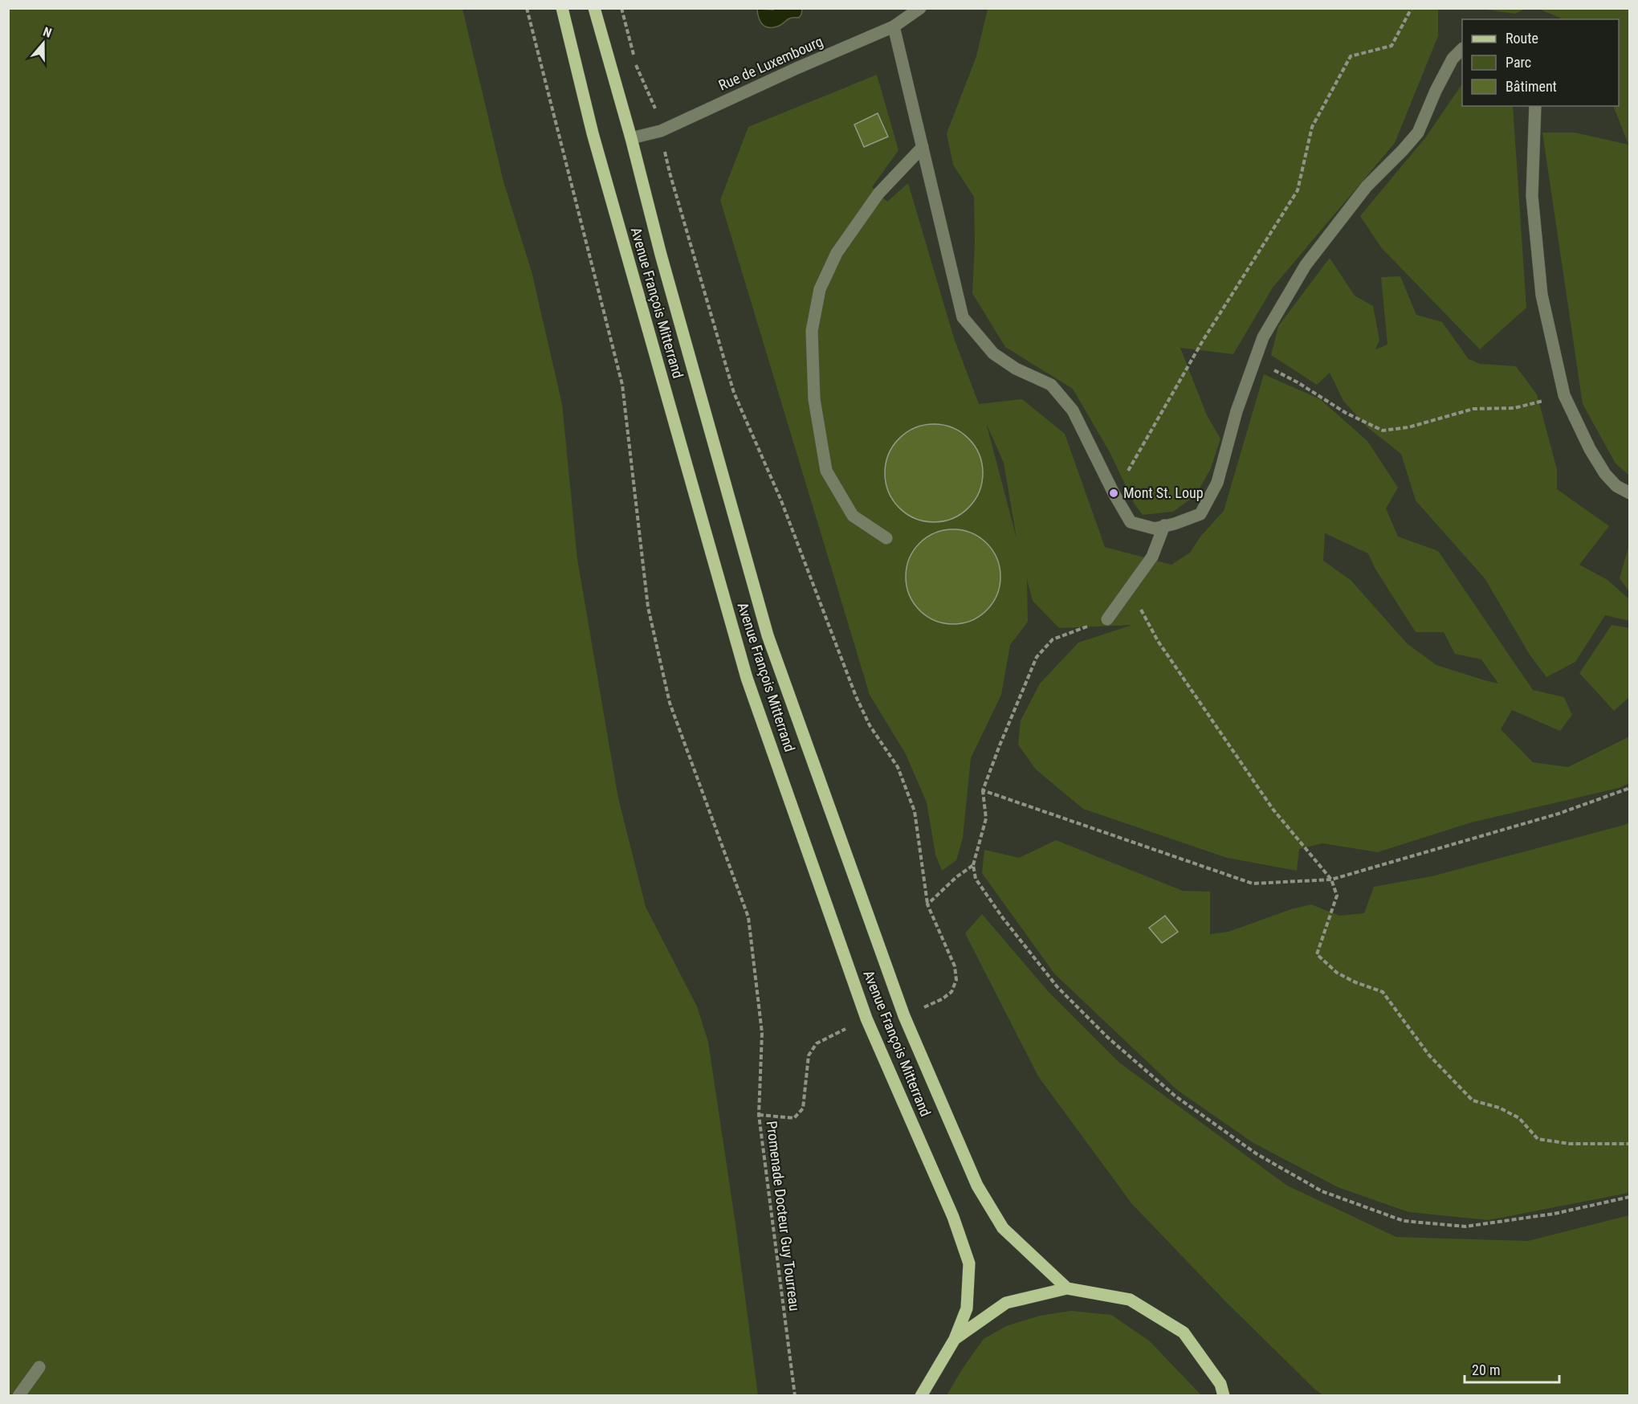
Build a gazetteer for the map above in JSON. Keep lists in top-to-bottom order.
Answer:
{
  "streets": {
    "main road": ["Avenue François Mitterrand"],
    "street": ["Rue de Luxembourg"],
    "path": ["Promenade Docteur Guy Tourreau"]
  },
  "crossings": [
    ["Rue de Luxembourg", "Avenue François Mitterrand"]
  ],
  "places": ["Mont St. Loup"],
  "legend": ["Route", "Parc", "Bâtiment"],
  "scale_bar": "20 m",
  "north": "top"
}
